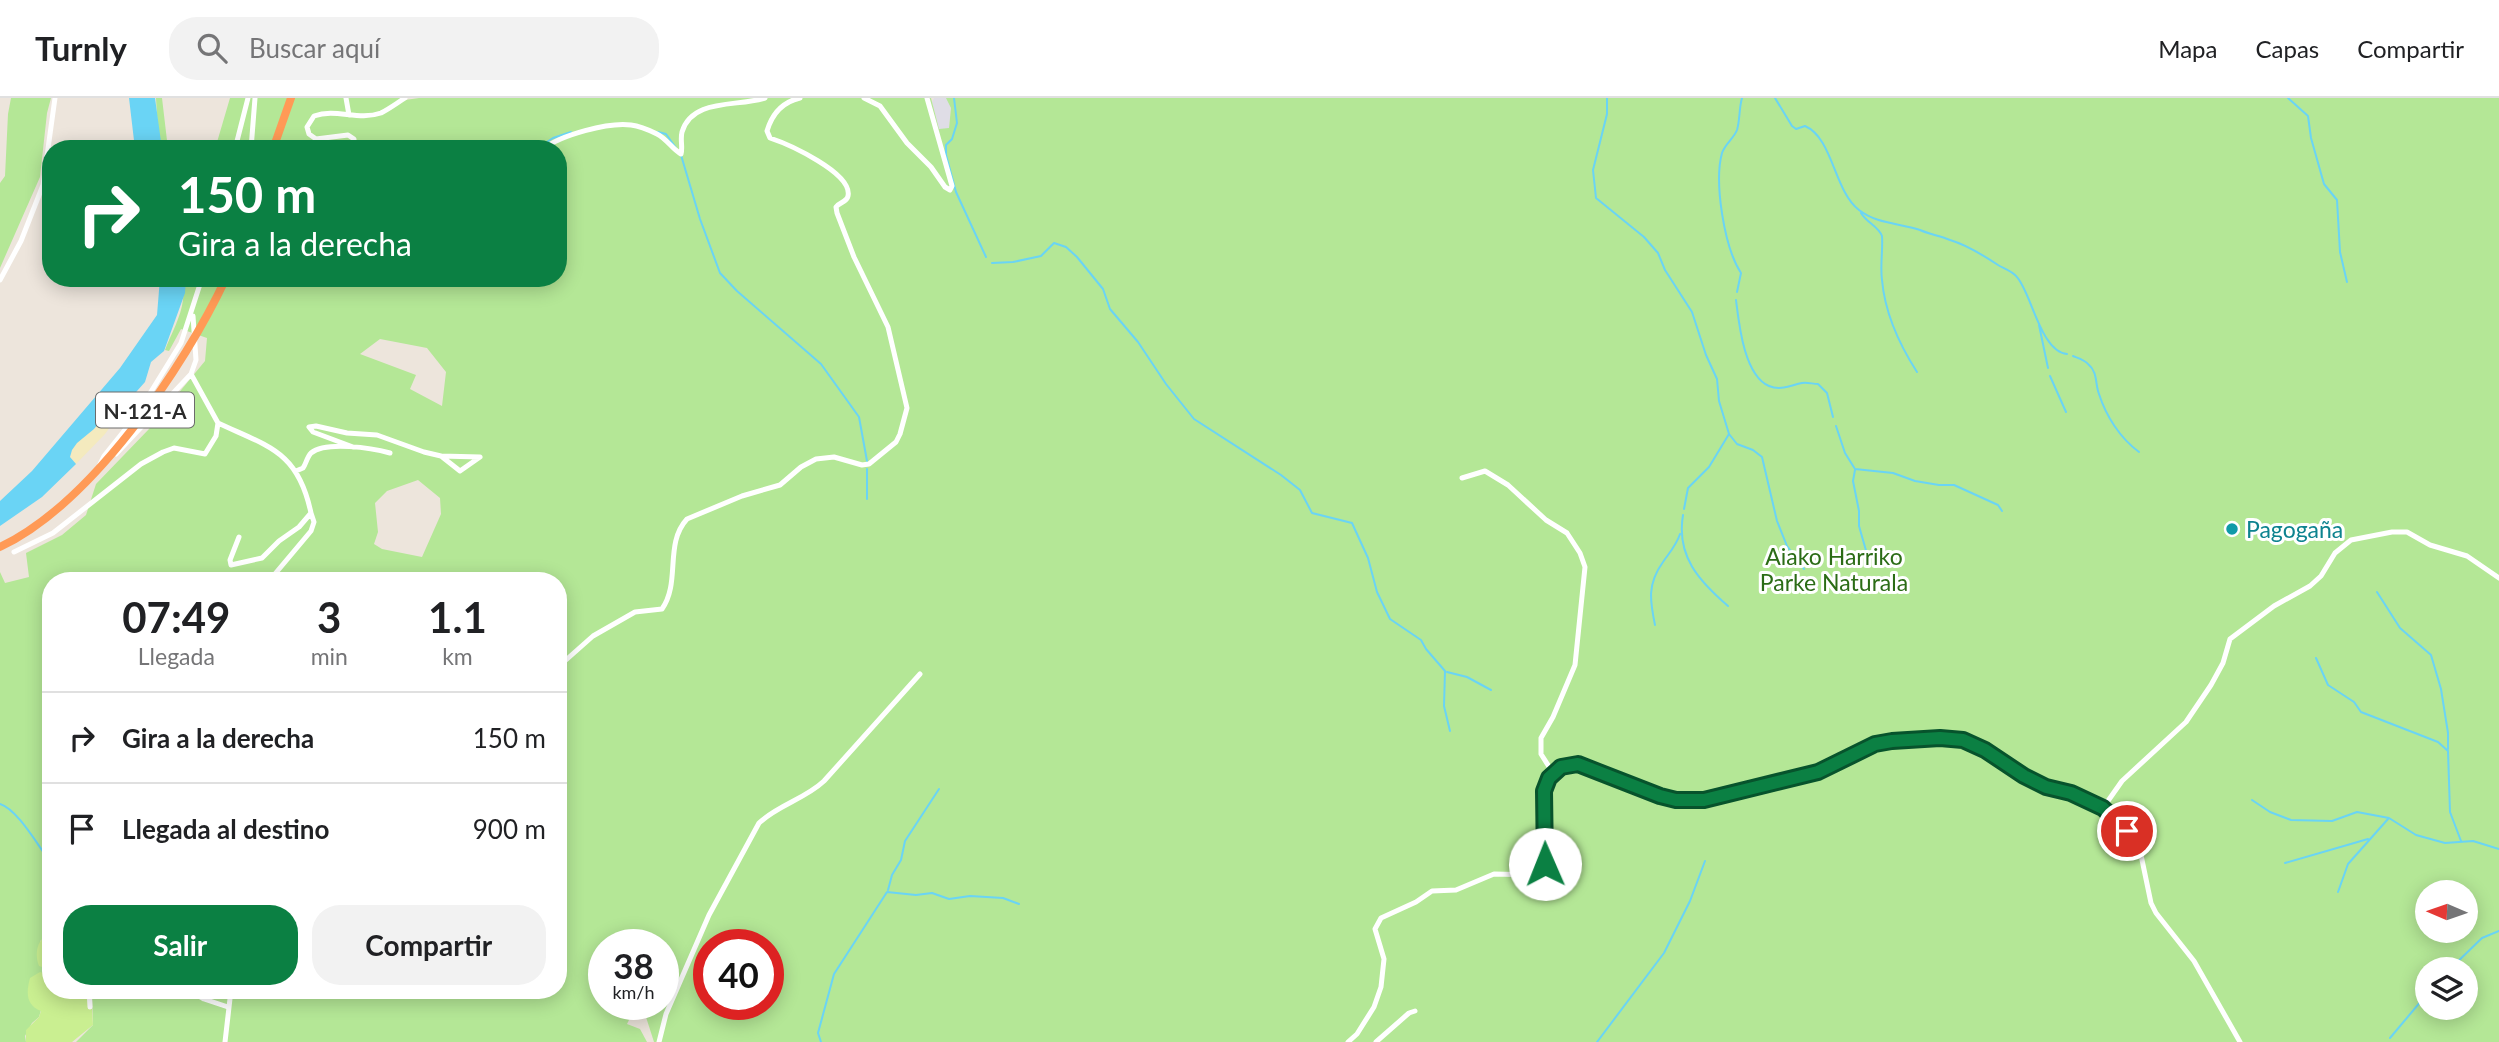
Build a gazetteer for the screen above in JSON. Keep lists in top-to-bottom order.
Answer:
{
  "streets": {
    "highway": ["N-121-A"]
  },
  "parks": ["Aiako Harriko Parke Naturala"],
  "places": ["Pagogaña"],
  "north": "left",
  "page": {
    "header": "Turnly",
    "search": "Buscar aquí",
    "nav": ["Mapa", "Capas", "Compartir"],
    "turn": ["150 m", "Gira a la derecha"],
    "eta": [
      "07:49",
      "Llegada",
      "3",
      "min",
      "1.1",
      "km"
    ],
    "list": [
      {
        "name": "Gira a la derecha",
        "value": "150 m"
      },
      {
        "name": "Llegada al destino",
        "value": "900 m"
      }
    ],
    "buttons": ["Salir", "Compartir"],
    "speed": "38 km/h",
    "limit": "40"
  }
}
